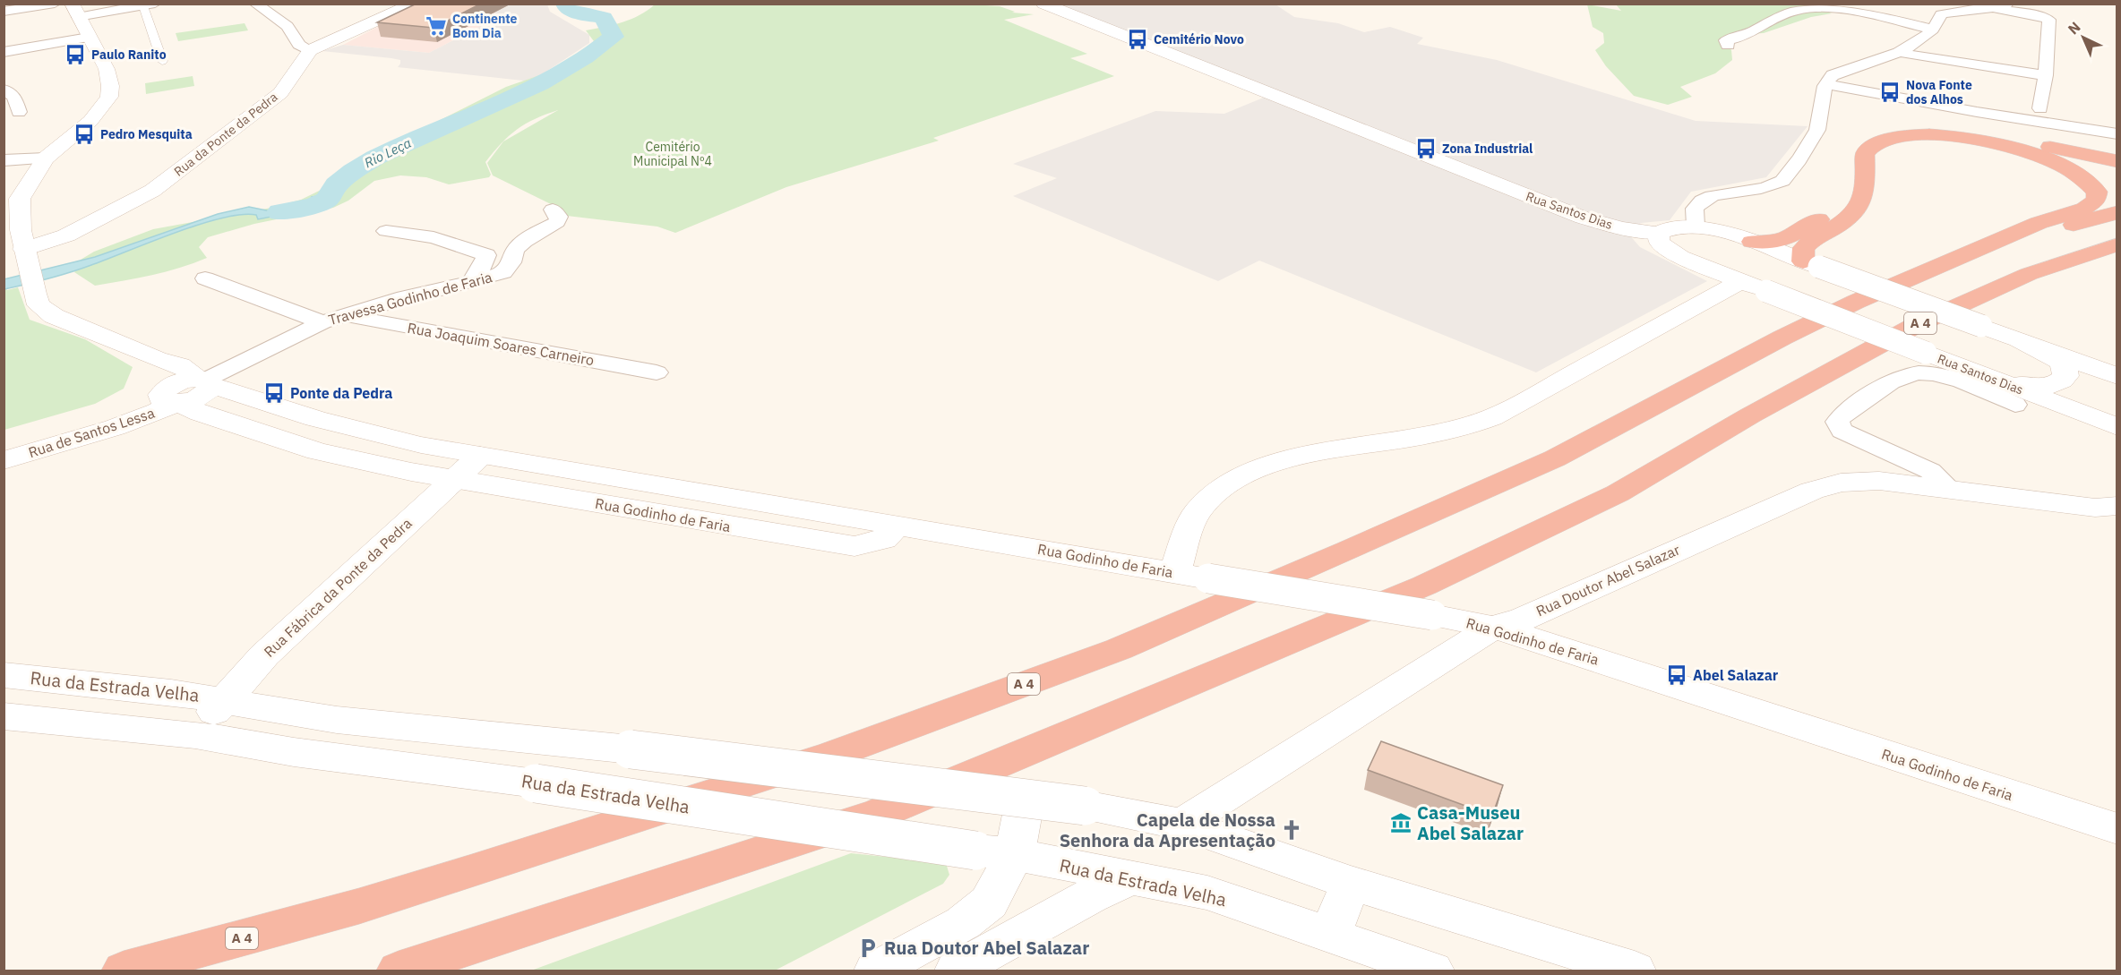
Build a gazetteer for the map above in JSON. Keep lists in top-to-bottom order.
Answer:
{
  "streets": {
    "highway": ["A 4"],
    "main road": [
      "Rua da Ponte da Pedra",
      "Rua Santos Dias",
      "Rua de Santos Lessa",
      "Rua Godinho de Faria",
      "Rua Doutor Abel Salazar",
      "Rua Fábrica da Ponte da Pedra",
      "Rua da Estrada Velha"
    ],
    "street": ["Travessa Godinho de Faria", "Rua Joaquim Soares Carneiro"]
  },
  "crossings": [
    ["Travessa Godinho de Faria", "Rua Joaquim Soares Carneiro"],
    ["Travessa Godinho de Faria", "Rua de Santos Lessa"],
    ["Travessa Godinho de Faria", "Rua Godinho de Faria"],
    ["Rua de Santos Lessa", "Rua Godinho de Faria"],
    ["Rua Godinho de Faria", "Rua Doutor Abel Salazar"],
    ["Rua Godinho de Faria", "Rua Fábrica da Ponte da Pedra"],
    ["Rua Doutor Abel Salazar", "Rua da Estrada Velha"],
    ["Rua Fábrica da Ponte da Pedra", "Rua da Estrada Velha"]
  ],
  "water": ["Rio Leça"],
  "parks": ["Cemitério Municipal Nº4"],
  "places": {
    "supermarket": ["Continente Bom Dia"],
    "bus stop": [
      "Cemitério Novo",
      "Paulo Ranito",
      "Nova Fonte dos Alhos",
      "Pedro Mesquita",
      "Zona Industrial",
      "Ponte da Pedra",
      "Abel Salazar"
    ],
    "museum": ["Casa-Museu Abel Salazar"],
    "church": ["Capela de Nossa Senhora da Apresentação"],
    "parking": ["Rua Doutor Abel Salazar"]
  },
  "north": "top left"
}
